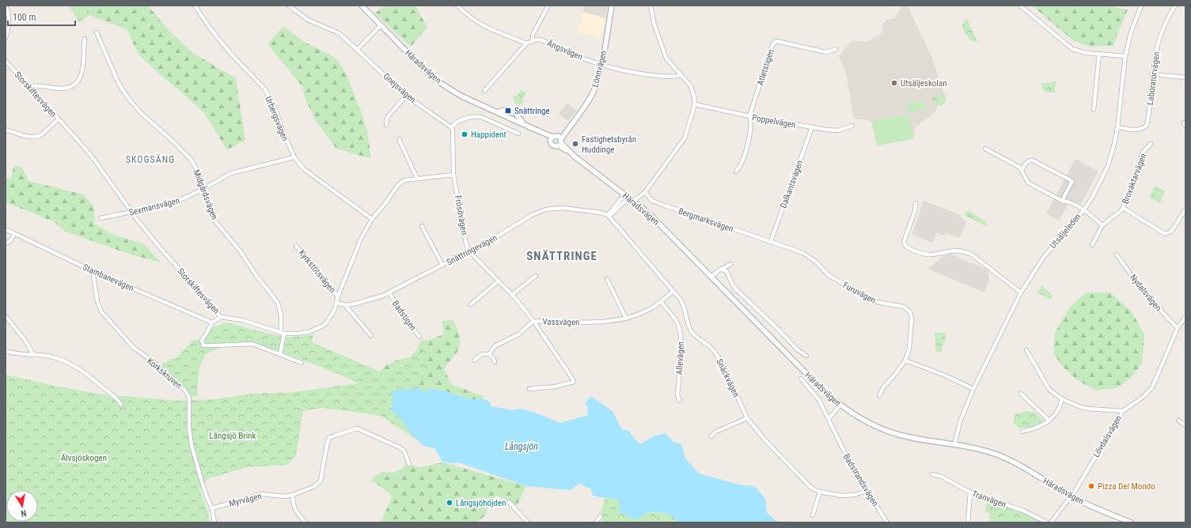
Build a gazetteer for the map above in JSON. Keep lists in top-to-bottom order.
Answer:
{
  "streets": {
    "street": [
      "Ängsvägen",
      "Häradsvägen",
      "Atletstigen",
      "Lönnvägen",
      "Laboratorvägen",
      "Gnejsvägen",
      "Storskiftesvägen",
      "Urbergsvägen",
      "Poppelvägen",
      "Brovaktarvägen",
      "Dalkantsvägen",
      "Midgårdsvägen",
      "Sexmansvägen",
      "Frösövägen",
      "Bergmarksvägen",
      "Utsäljeleden",
      "Snättringevägen",
      "Kyrkstötsvägen",
      "Stambanevägen",
      "Furuvägen",
      "Nydalsvägen",
      "Badstigen",
      "Vassvägen",
      "Allevägen",
      "Korkskruven",
      "Snäckvägen",
      "Lövdalsvägen",
      "Badstrandsvägen",
      "Tranvägen",
      "Myrvägen"
    ]
  },
  "crossings": [
    ["Ängsvägen", "Lönnvägen"],
    ["Häradsvägen", "Lönnvägen"],
    ["Häradsvägen", "Utsäljeleden"],
    ["Häradsvägen", "Lövdalsvägen"],
    ["Atletstigen", "Poppelvägen"],
    ["Laboratorvägen", "Utsäljeleden"],
    ["Gnejsvägen", "Frösövägen"],
    ["Storskiftesvägen", "Urbergsvägen"],
    ["Storskiftesvägen", "Midgårdsvägen"],
    ["Storskiftesvägen", "Sexmansvägen"],
    ["Storskiftesvägen", "Snättringevägen"],
    ["Storskiftesvägen", "Kyrkstötsvägen"],
    ["Urbergsvägen", "Sexmansvägen"],
    ["Poppelvägen", "Dalkantsvägen"],
    ["Dalkantsvägen", "Bergmarksvägen"],
    ["Dalkantsvägen", "Furuvägen"],
    ["Midgårdsvägen", "Sexmansvägen"],
    ["Frösövägen", "Snättringevägen"],
    ["Frösövägen", "Vassvägen"],
    ["Bergmarksvägen", "Furuvägen"],
    ["Snättringevägen", "Badstigen"],
    ["Snättringevägen", "Snäckvägen"],
    ["Stambanevägen", "Korkskruven"],
    ["Nydalsvägen", "Lövdalsvägen"],
    ["Vassvägen", "Allevägen"],
    ["Vassvägen", "Snäckvägen"],
    ["Korkskruven", "Myrvägen"],
    ["Snäckvägen", "Badstrandsvägen"]
  ],
  "districts": ["SKOGSÄNG", "SNÄTTRINGE"],
  "water": ["Långsjön"],
  "parks": ["Långsjö Brink", "Älvsjöskogen"],
  "places": {
    "other": [
      "Utsäljeskolan",
      "Happident",
      "Fastighetsbyrån Huddinge",
      "Pizza Del Mondo",
      "Långsjöhöjden"
    ],
    "transit": ["Snättringe"]
  },
  "scale_bar": "100 m",
  "north": "bottom"
}
